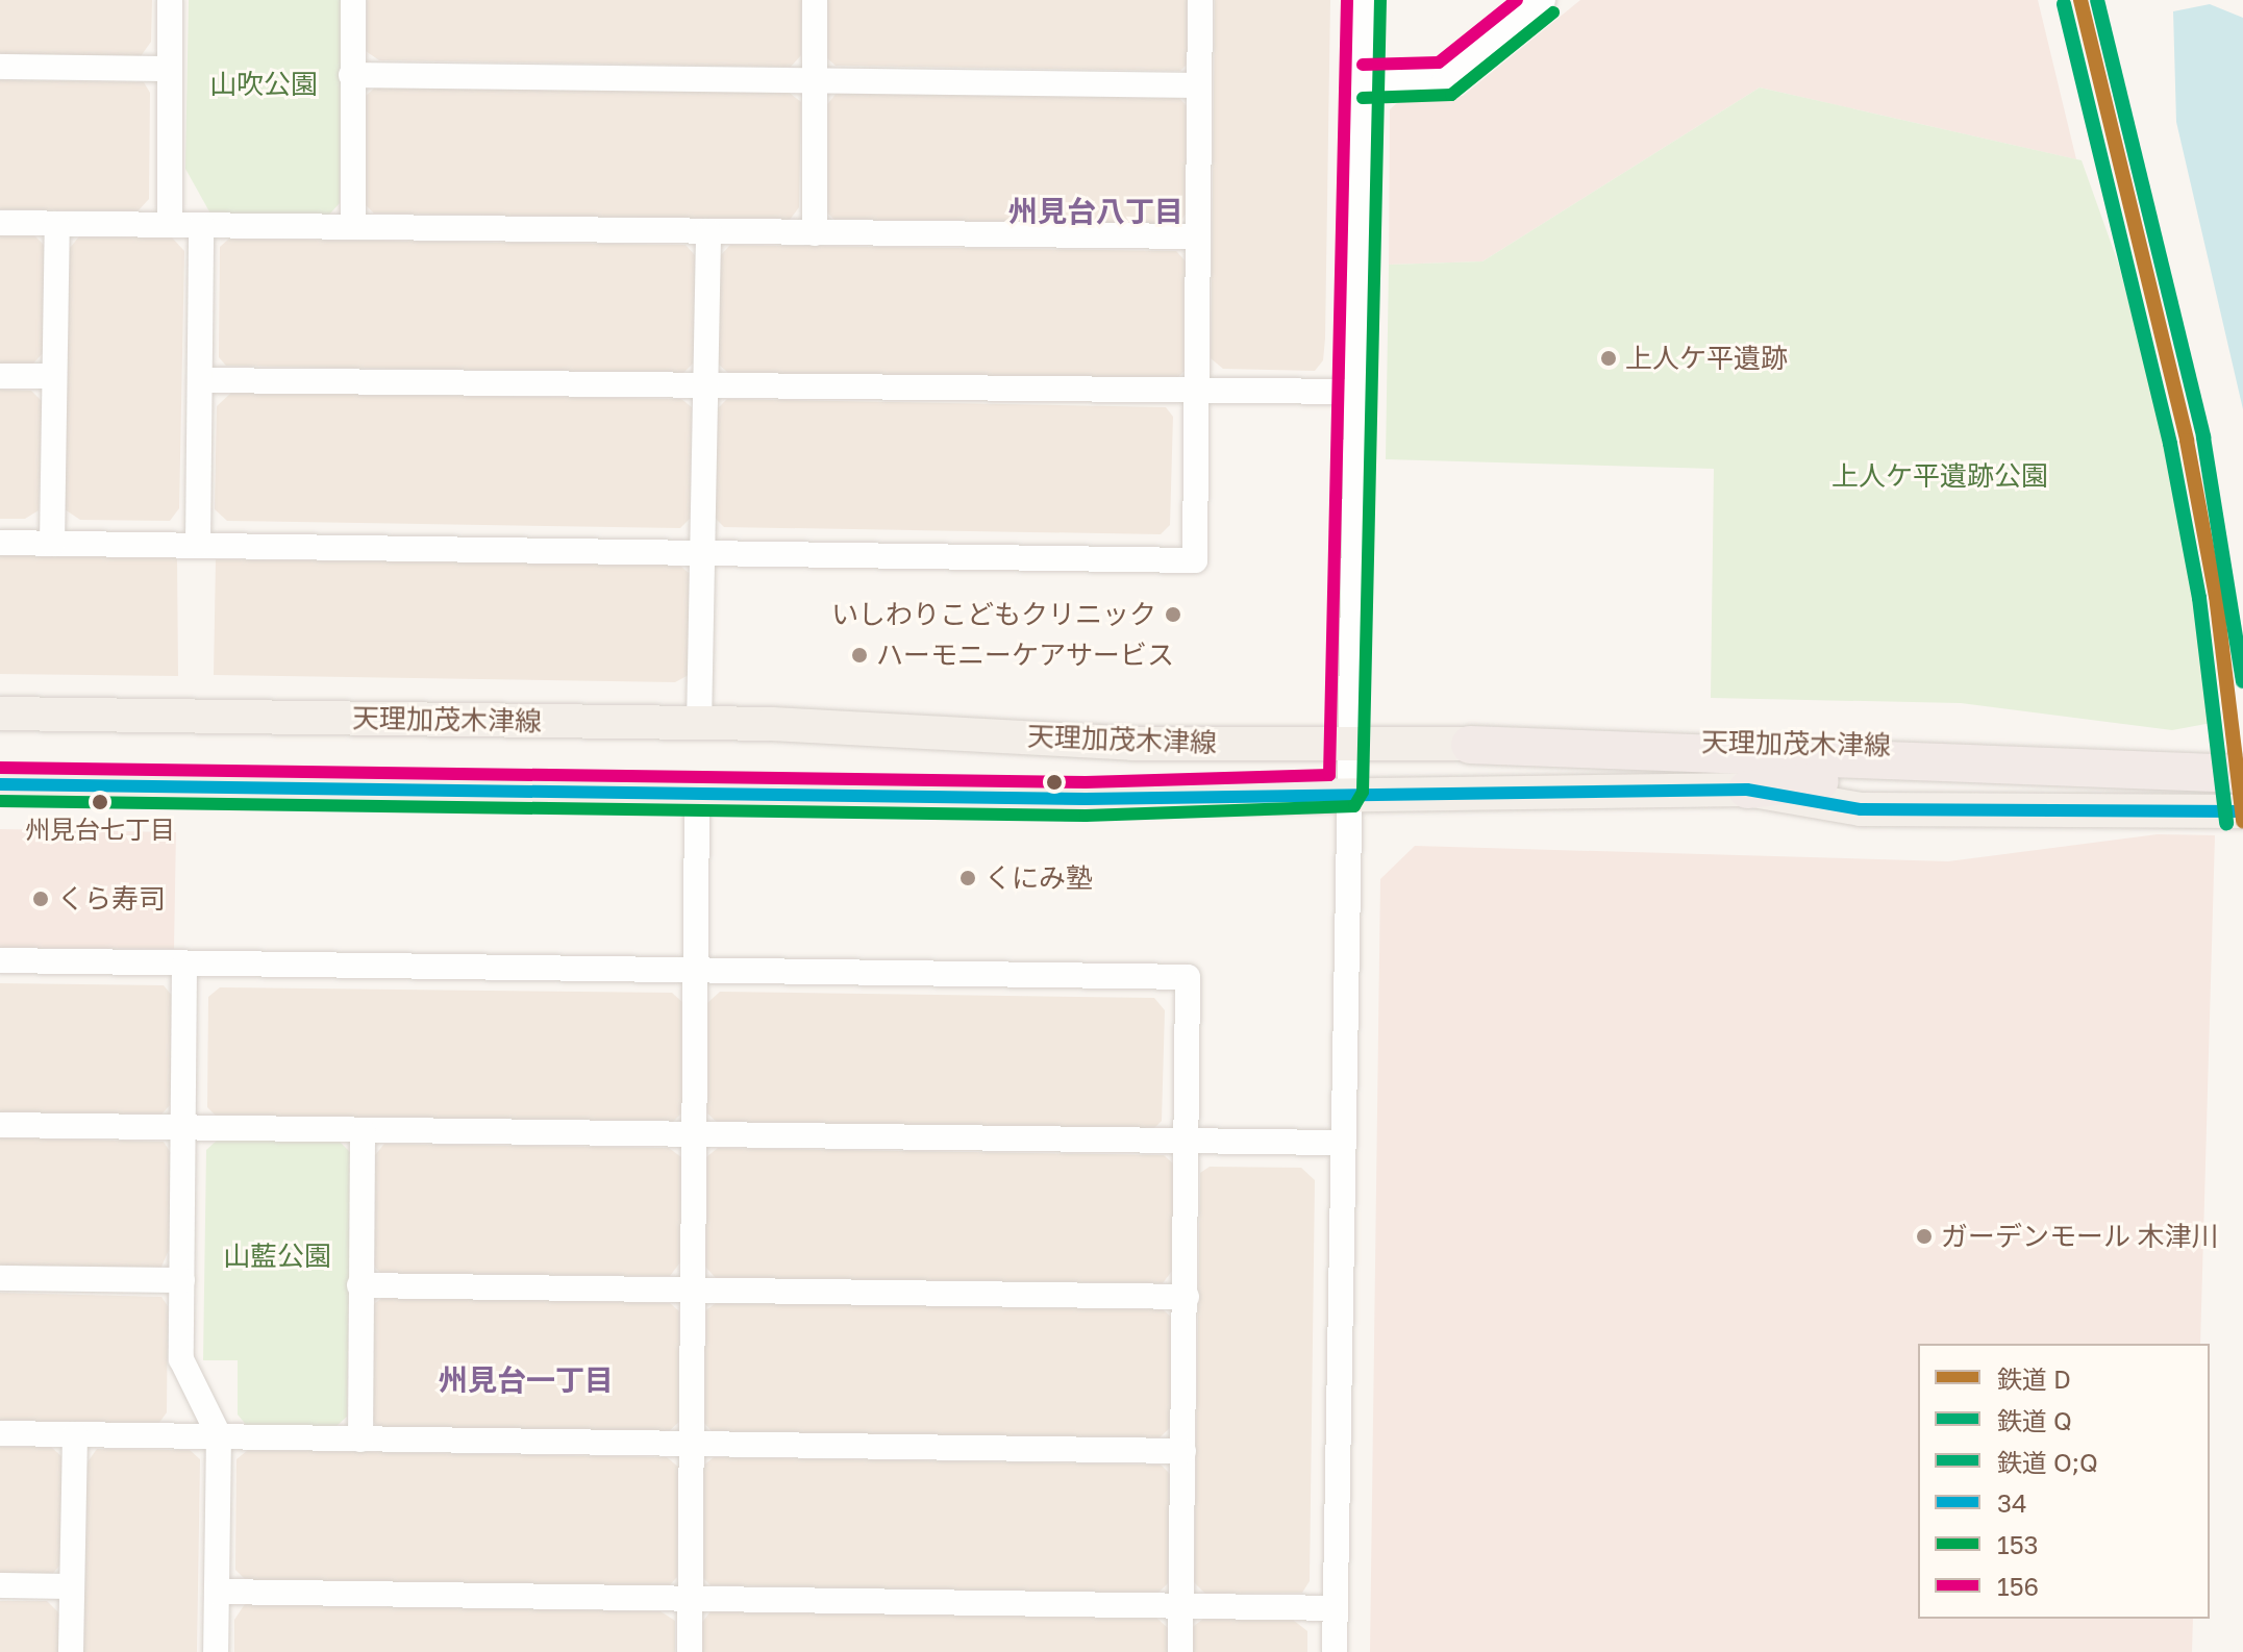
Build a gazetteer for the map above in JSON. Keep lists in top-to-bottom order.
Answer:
{
  "streets": {
    "main road": ["天理加茂木津線"]
  },
  "districts": ["州見台八丁目", "州見台一丁目"],
  "parks": ["山吹公園", "上人ケ平遺跡公園", "山藍公園"],
  "places": [
    "上人ケ平遺跡",
    "いしわりこどもクリニック",
    "ハーモニーケアサービス",
    "州見台七丁目",
    "くにみ塾",
    "くら寿司",
    "ガーデンモール 木津川"
  ],
  "lines": [
    "rail line D",
    "rail line O;Q",
    "transit line 153",
    "transit line 156",
    "rail line Q",
    "transit line 34"
  ],
  "legend": [
    "鉄道 D",
    "鉄道 Q",
    "鉄道 O;Q",
    "34",
    "153",
    "156"
  ]
}
